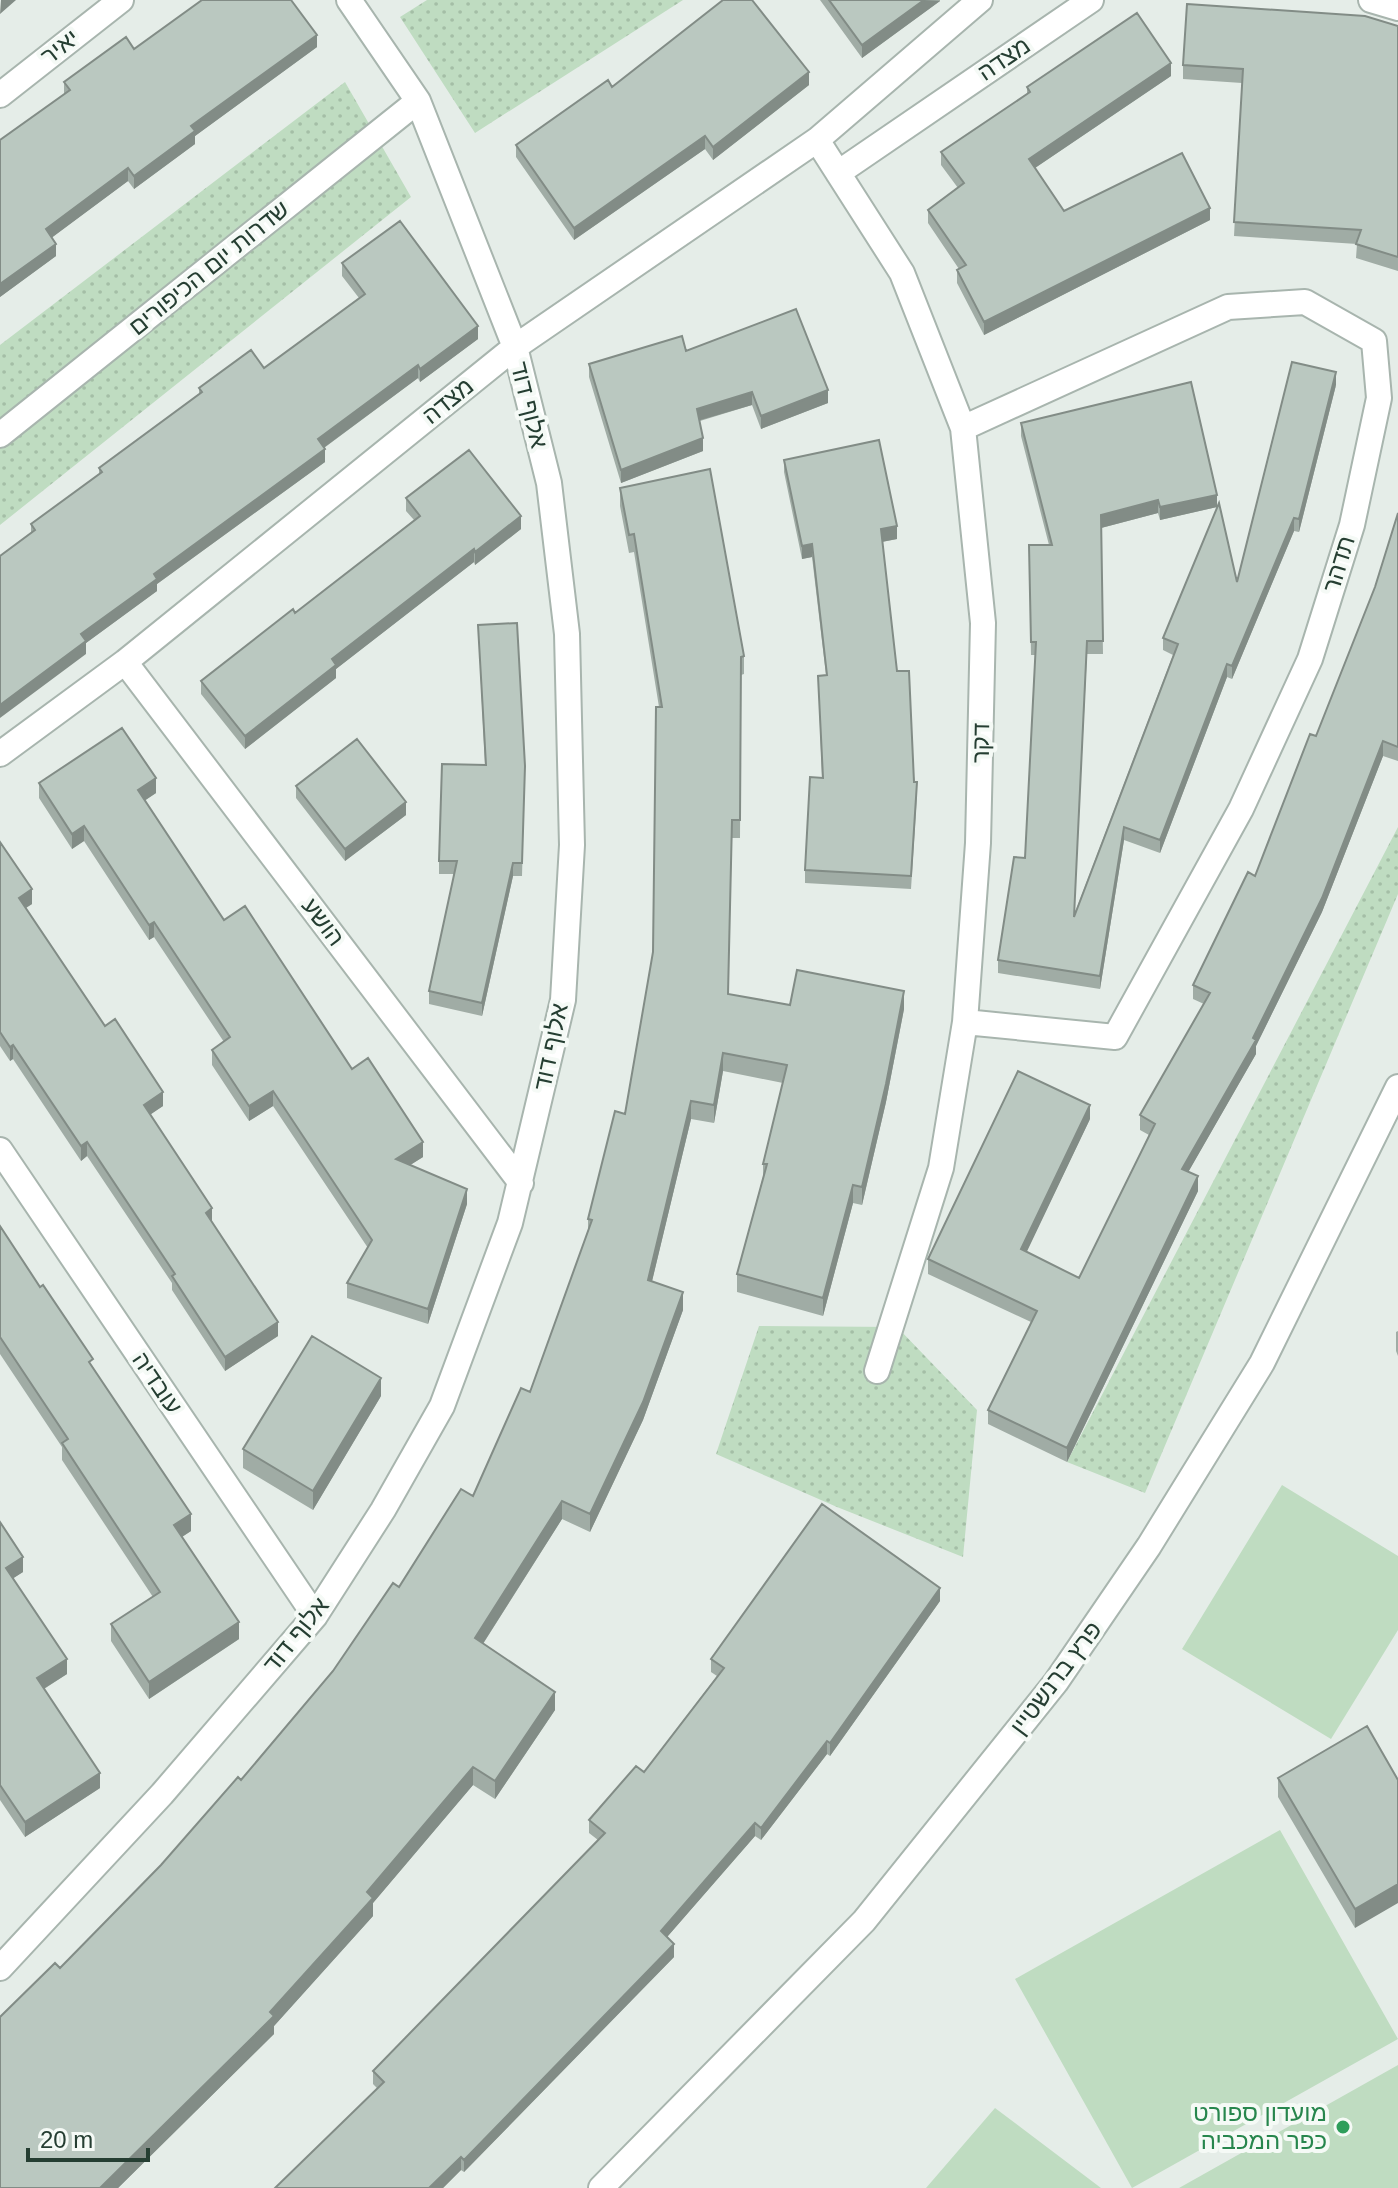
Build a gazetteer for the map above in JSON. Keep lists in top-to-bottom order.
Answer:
{
  "streets": {
    "street": [
      "יאיר",
      "מצדה",
      "שדרות יום הכיפורים",
      "אלוף דוד",
      "תדהר",
      "דקר",
      "הושע",
      "עובדיה",
      "פרץ ברנשטיין"
    ]
  },
  "crossings": [
    ["מצדה", "אלוף דוד"],
    ["מצדה", "דקר"],
    ["מצדה", "הושע"],
    ["שדרות יום הכיפורים", "אלוף דוד"],
    ["אלוף דוד", "הושע"],
    ["אלוף דוד", "עובדיה"],
    ["תדהר", "דקר"]
  ],
  "places": ["מועדון ספורט כפר המכביה"],
  "scale_bar": "20 m"
}
